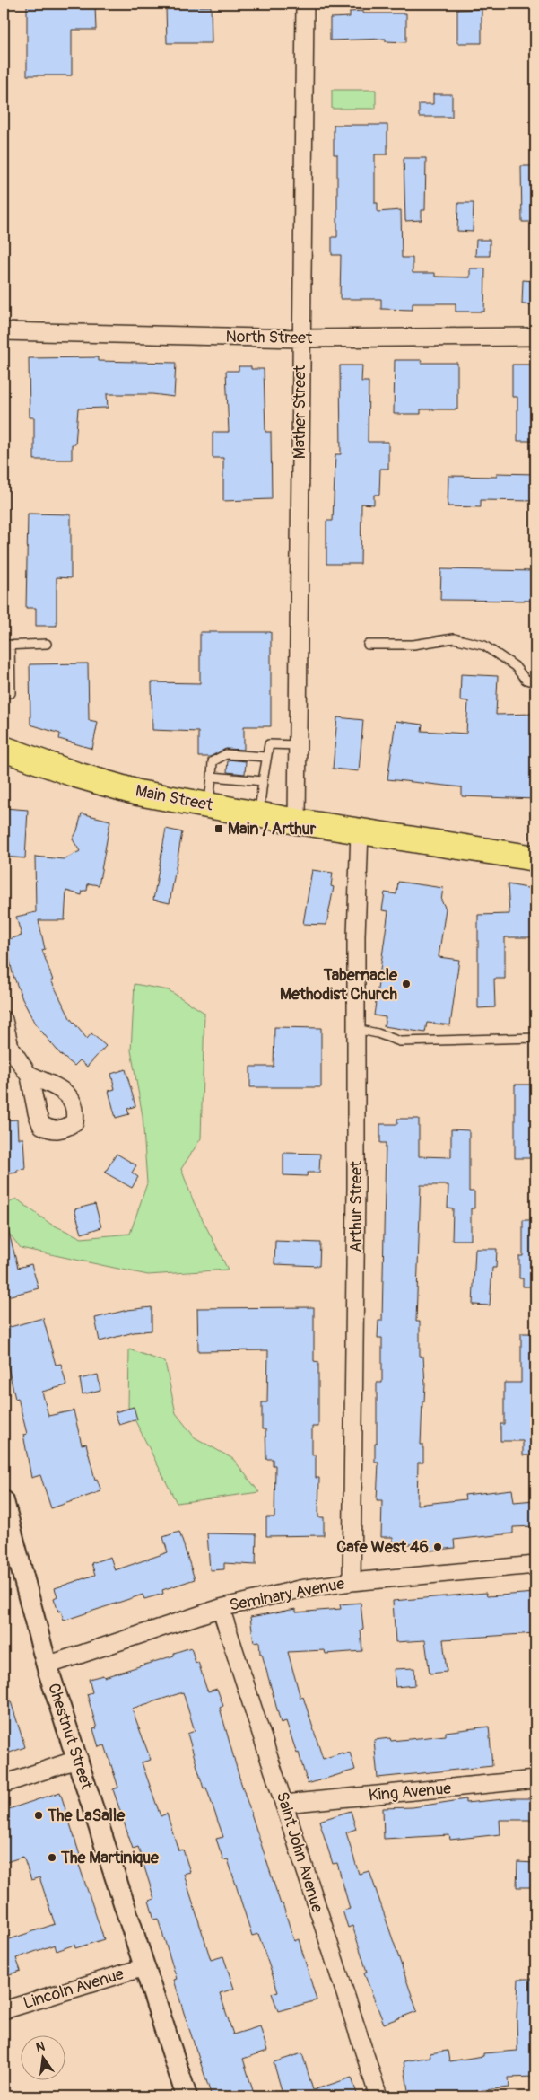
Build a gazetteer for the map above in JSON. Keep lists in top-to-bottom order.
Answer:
{
  "streets": {
    "main road": ["Main Street"],
    "street": [
      "North Street",
      "Mather Street",
      "Arthur Street",
      "Seminary Avenue",
      "Chestnut Street",
      "King Avenue",
      "Saint John Avenue",
      "Lincoln Avenue"
    ]
  },
  "crossings": [
    ["North Street", "Mather Street"],
    ["Mather Street", "Main Street"],
    ["Main Street", "Arthur Street"],
    ["Arthur Street", "Seminary Avenue"],
    ["Seminary Avenue", "Chestnut Street"],
    ["Seminary Avenue", "Saint John Avenue"],
    ["Chestnut Street", "Lincoln Avenue"],
    ["King Avenue", "Saint John Avenue"]
  ],
  "places": {
    "transit": ["Main / Arthur"],
    "other": [
      "Tabernacle Methodist Church",
      "Cafe West 46",
      "The LaSalle",
      "The Martinique"
    ]
  },
  "north": "top"
}
